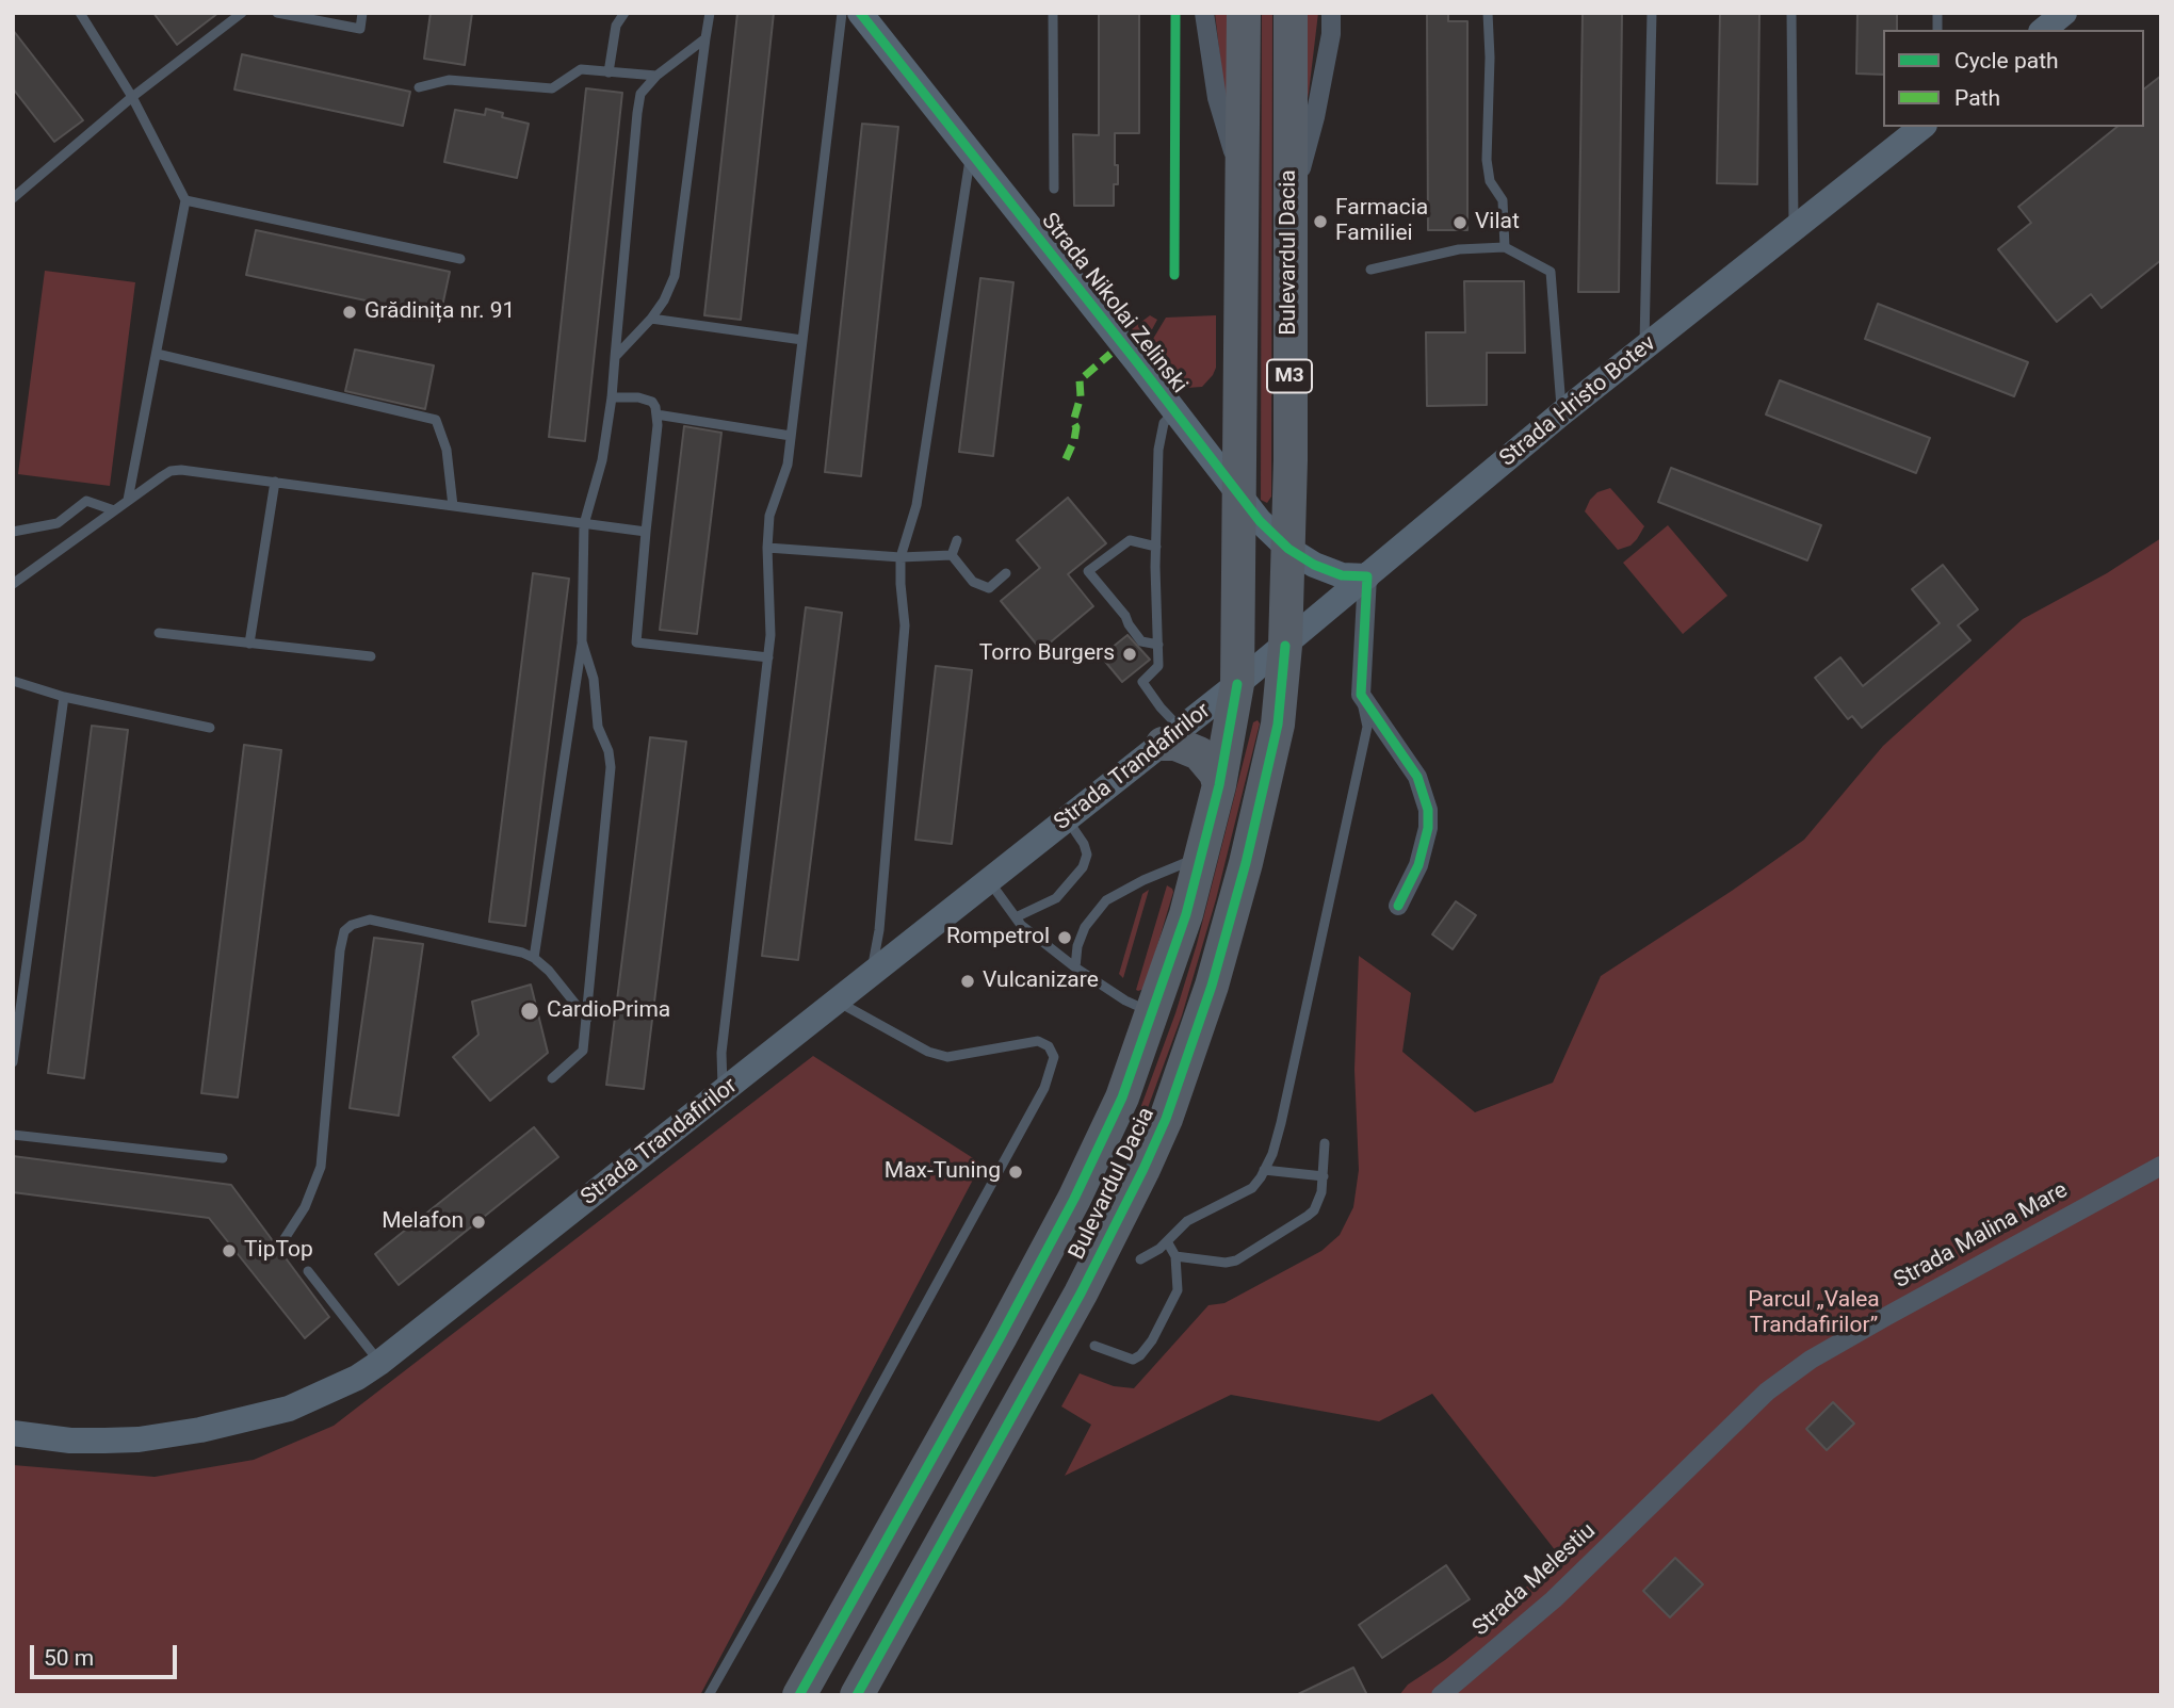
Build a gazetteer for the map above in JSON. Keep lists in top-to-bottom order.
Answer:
{
  "streets": {
    "highway": ["Bulevardul Dacia", "M3"],
    "main road": ["Strada Nikolai Zelinski", "Strada Hristo Botev", "Strada Trandafirilor"],
    "street": ["Strada Malina Mare", "Strada Melestiu"]
  },
  "crossings": [
    ["Bulevardul Dacia", "Strada Nikolai Zelinski"],
    ["Bulevardul Dacia", "Strada Hristo Botev"],
    ["Bulevardul Dacia", "Strada Trandafirilor"],
    ["Strada Nikolai Zelinski", "Strada Hristo Botev"],
    ["Strada Hristo Botev", "Strada Trandafirilor"],
    ["Strada Malina Mare", "Strada Melestiu"]
  ],
  "parks": ["Parcul „Valea Trandafirilor”"],
  "places": [
    "Farmacia Familiei",
    "Vilat",
    "Grădinița nr. 91",
    "Torro Burgers",
    "Rompetrol",
    "Vulcanizare",
    "CardioPrima",
    "Max-Tuning",
    "Melafon",
    "TipTop"
  ],
  "legend": ["Cycle path", "Path"],
  "scale_bar": "50 m"
}
